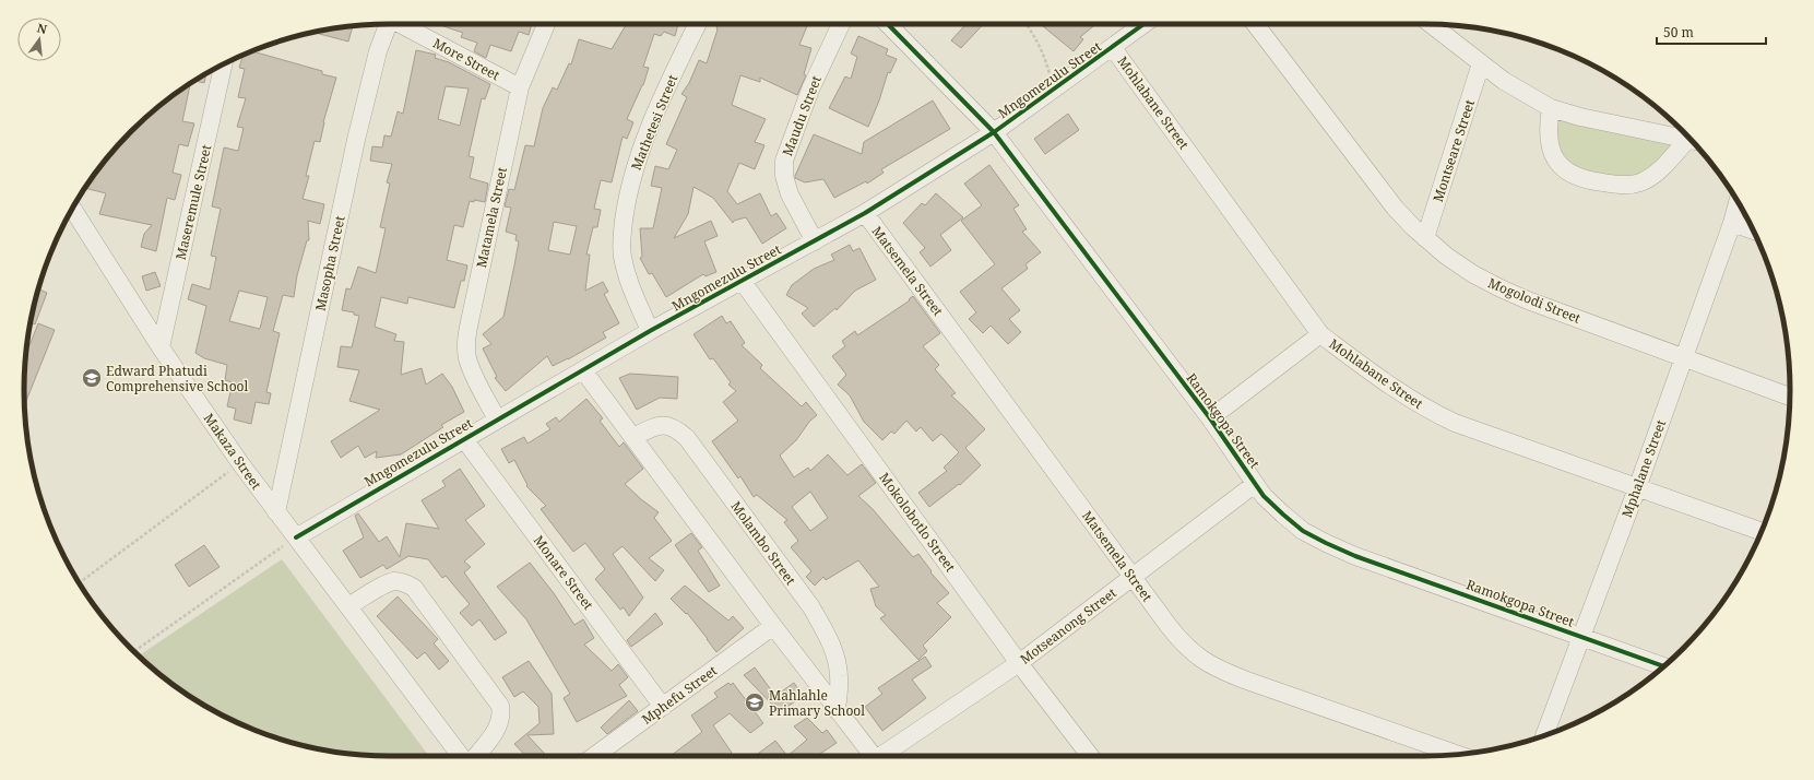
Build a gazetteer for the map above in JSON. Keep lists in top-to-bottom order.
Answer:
{
  "streets": {
    "street": [
      "More Street",
      "Mngomezulu Street",
      "Mohlabane Street",
      "Maudu Street",
      "Mathetesi Street",
      "Montseare Street",
      "Maseremule Street",
      "Matamela Street",
      "Masopha Street",
      "Matsemela Street",
      "Mogolodi Street",
      "Ramokgopa Street",
      "Makaza Street",
      "Mphalane Street",
      "Mokolobotlo Street",
      "Molambo Street",
      "Monare Street",
      "Motseanong Street",
      "Mphefu Street"
    ]
  },
  "crossings": [
    ["More Street", "Matamela Street"],
    ["Mngomezulu Street", "Mohlabane Street"],
    ["Mngomezulu Street", "Maudu Street"],
    ["Mngomezulu Street", "Mathetesi Street"],
    ["Mngomezulu Street", "Matamela Street"],
    ["Mngomezulu Street", "Matsemela Street"],
    ["Mngomezulu Street", "Ramokgopa Street"],
    ["Mngomezulu Street", "Makaza Street"],
    ["Mngomezulu Street", "Mokolobotlo Street"],
    ["Mngomezulu Street", "Monare Street"],
    ["Mohlabane Street", "Mphalane Street"],
    ["Montseare Street", "Mogolodi Street"],
    ["Maseremule Street", "Makaza Street"],
    ["Masopha Street", "Makaza Street"],
    ["Matsemela Street", "Motseanong Street"],
    ["Mogolodi Street", "Mphalane Street"],
    ["Ramokgopa Street", "Mphalane Street"],
    ["Ramokgopa Street", "Motseanong Street"],
    ["Mokolobotlo Street", "Motseanong Street"],
    ["Monare Street", "Mphefu Street"]
  ],
  "places": {
    "school or university": ["Edward Phatudi Comprehensive School", "Mahlahle Primary School"]
  },
  "scale_bar": "50 m",
  "north": "top"
}
